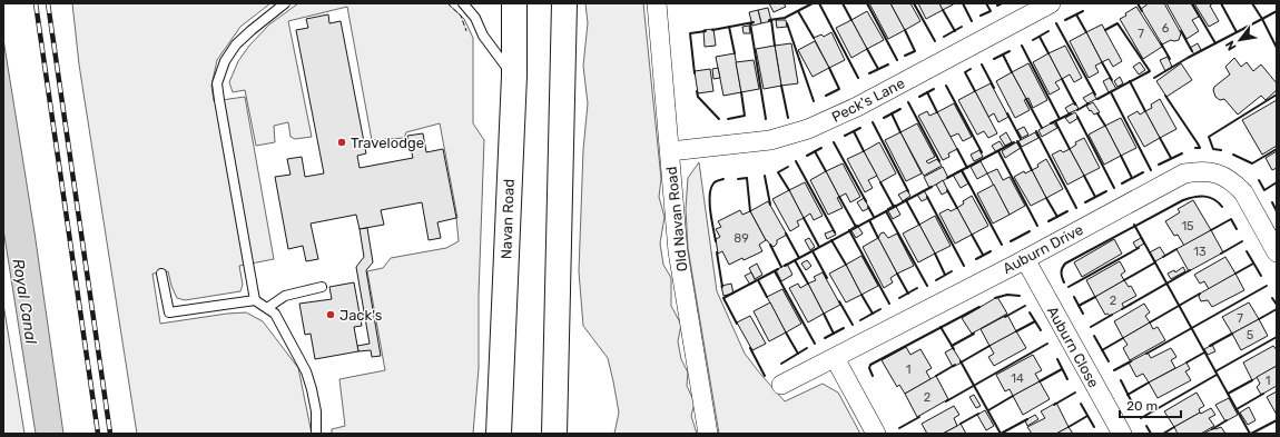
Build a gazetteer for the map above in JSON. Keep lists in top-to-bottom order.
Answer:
{
  "streets": {
    "main road": ["Navan Road"],
    "street": [
      "Peck's Lane",
      "Old Navan Road",
      "Auburn Drive",
      "Auburn Close"
    ]
  },
  "crossings": [
    ["Peck's Lane", "Old Navan Road"],
    ["Auburn Drive", "Auburn Close"]
  ],
  "water": ["Royal Canal"],
  "places": ["Travelodge", "Jack's"],
  "house_numbers": [
    "6",
    "7",
    "15",
    "89",
    "13",
    "2",
    "7",
    "5",
    "1",
    "14",
    "1",
    "2"
  ],
  "scale_bar": "20 m",
  "north": "bottom left"
}
